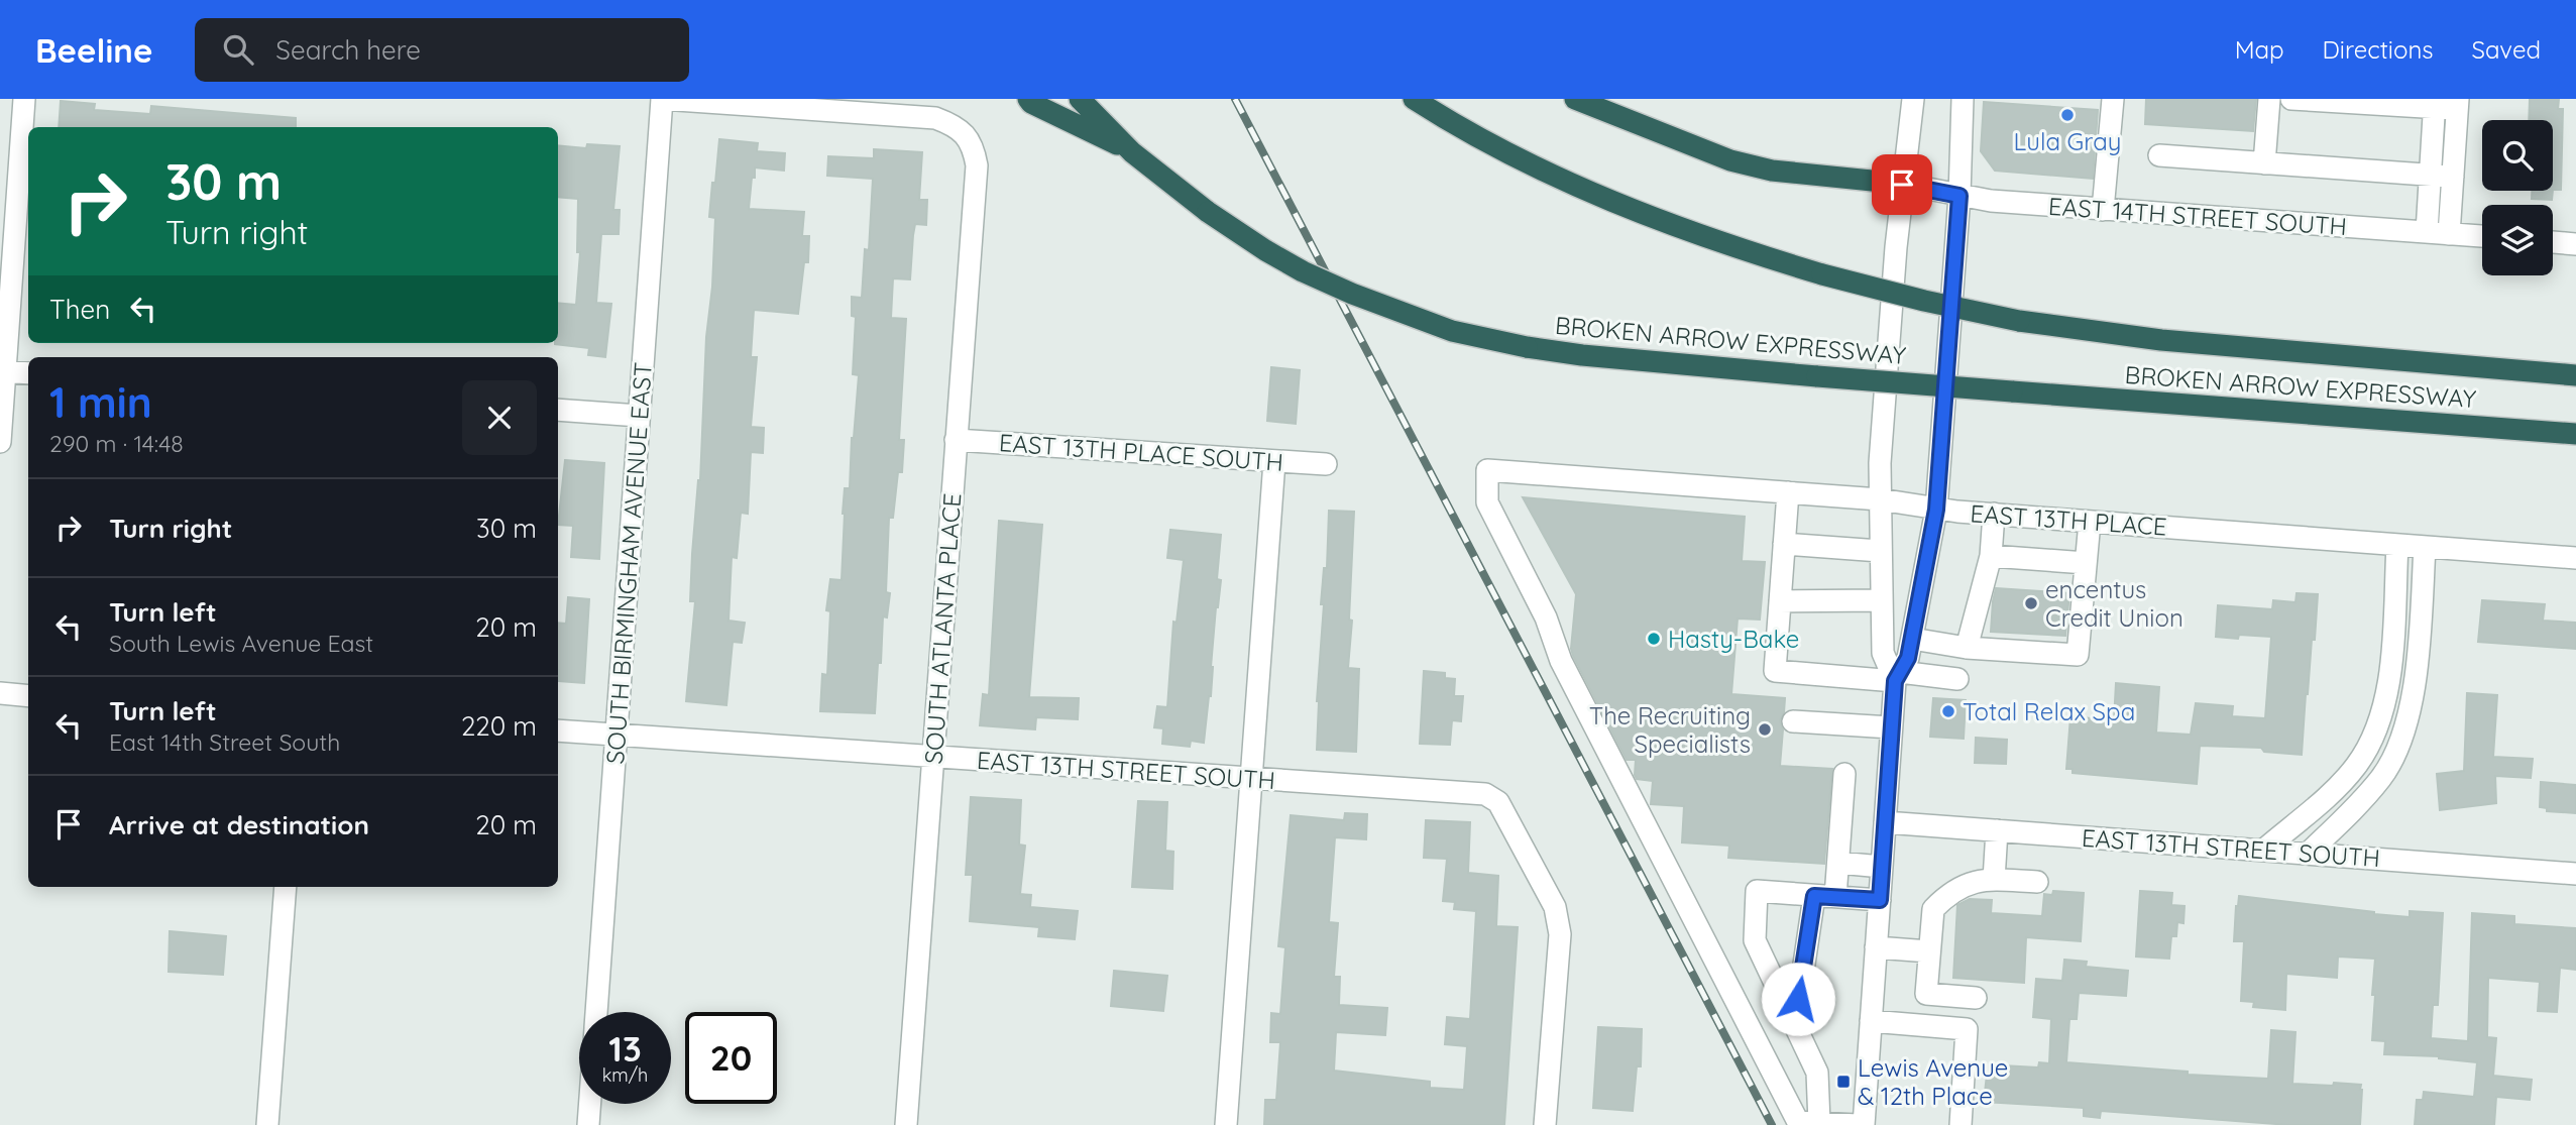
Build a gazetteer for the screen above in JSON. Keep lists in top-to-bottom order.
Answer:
{
  "streets": {
    "highway": ["BROKEN ARROW EXPRESSWAY"],
    "street": [
      "EAST 14TH STREET SOUTH",
      "EAST 13TH PLACE SOUTH",
      "EAST 13TH PLACE",
      "SOUTH BIRMINGHAM AVENUE EAST",
      "SOUTH ATLANTA PLACE",
      "EAST 13TH STREET SOUTH"
    ]
  },
  "crossings": [
    ["EAST 13TH PLACE SOUTH", "SOUTH ATLANTA PLACE"],
    ["SOUTH BIRMINGHAM AVENUE EAST", "SOUTH ATLANTA PLACE"],
    ["SOUTH BIRMINGHAM AVENUE EAST", "EAST 13TH STREET SOUTH"],
    ["SOUTH ATLANTA PLACE", "EAST 13TH STREET SOUTH"]
  ],
  "places": {
    "other": [
      "Lula Gray",
      "encentus Credit Union",
      "Hasty-Bake",
      "Total Relax Spa",
      "The Recruiting Specialists"
    ],
    "transit": ["Lewis Avenue & 12th Place"]
  },
  "page": {
    "header": "Beeline",
    "search": "Search here",
    "nav": ["Map", "Directions", "Saved"],
    "turn": ["30 m", "Turn right"],
    "then": "Then",
    "heading": ["1 min", "290 m · 14:48"],
    "list": [
      {
        "name": "Turn right",
        "value": "30 m"
      },
      {
        "name": "Turn left",
        "note": "South Lewis Avenue East",
        "value": "20 m"
      },
      {
        "name": "Turn left",
        "note": "East 14th Street South",
        "value": "220 m"
      },
      {
        "name": "Arrive at destination",
        "value": "20 m"
      }
    ],
    "speed": "13 km/h",
    "limit": "20"
  }
}
